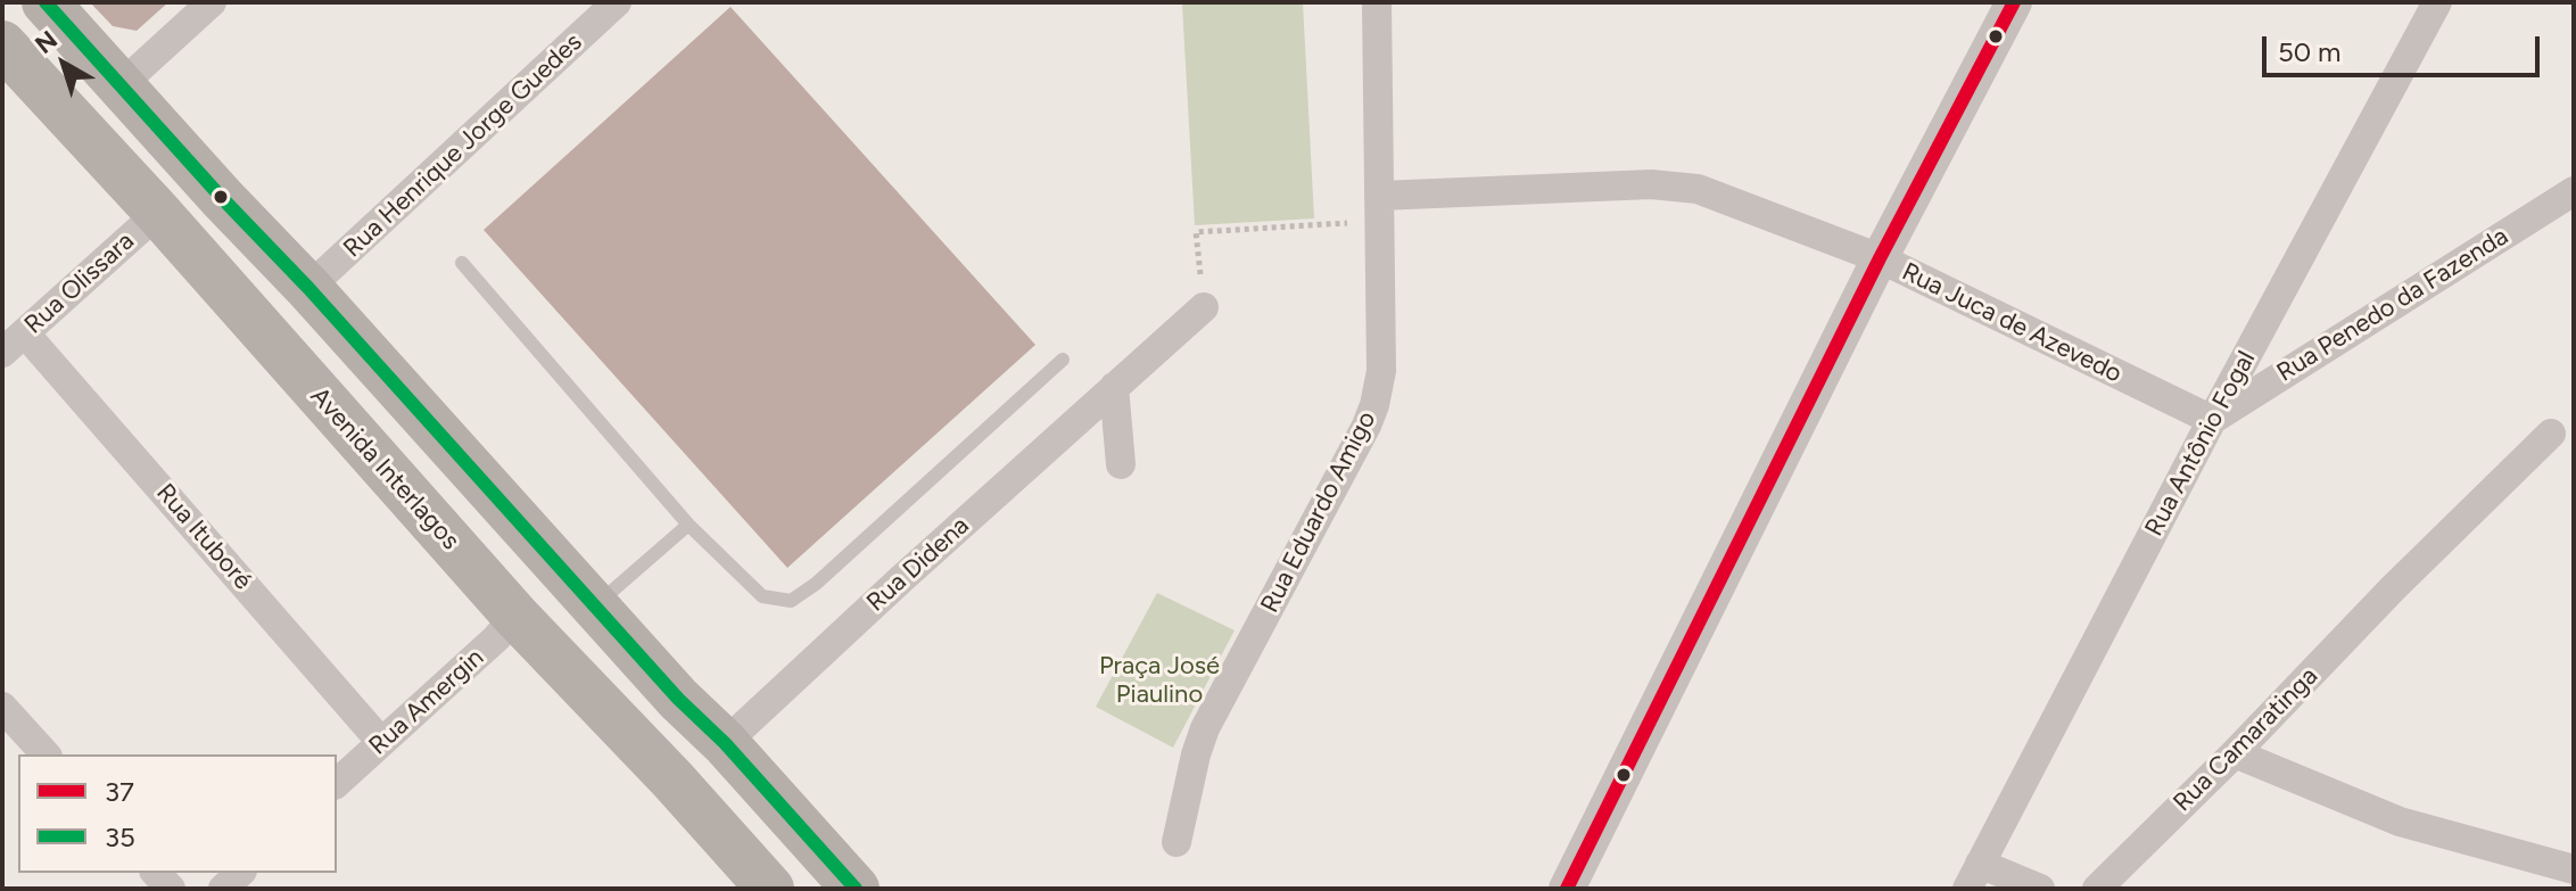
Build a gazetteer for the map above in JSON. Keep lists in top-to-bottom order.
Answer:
{
  "streets": {
    "main road": ["Avenida Interlagos"],
    "street": [
      "Rua Henrique Jorge Guedes",
      "Rua Olissara",
      "Rua Penedo da Fazenda",
      "Rua Juca de Azevedo",
      "Rua Antônio Fogal",
      "Rua Eduardo Amigo",
      "Rua Ituboré",
      "Rua Didena",
      "Rua Amergin",
      "Rua Camaratinga"
    ]
  },
  "crossings": [
    ["Rua Olissara", "Avenida Interlagos"],
    ["Rua Olissara", "Rua Ituboré"],
    ["Rua Penedo da Fazenda", "Rua Juca de Azevedo"],
    ["Rua Penedo da Fazenda", "Rua Antônio Fogal"],
    ["Rua Juca de Azevedo", "Rua Antônio Fogal"],
    ["Rua Juca de Azevedo", "Rua Eduardo Amigo"],
    ["Avenida Interlagos", "Rua Amergin"],
    ["Rua Ituboré", "Rua Amergin"]
  ],
  "parks": ["Praça José Piaulino"],
  "lines": ["transit line 37", "transit line 35"],
  "legend": ["37", "35"],
  "scale_bar": "50 m",
  "north": "top left"
}
